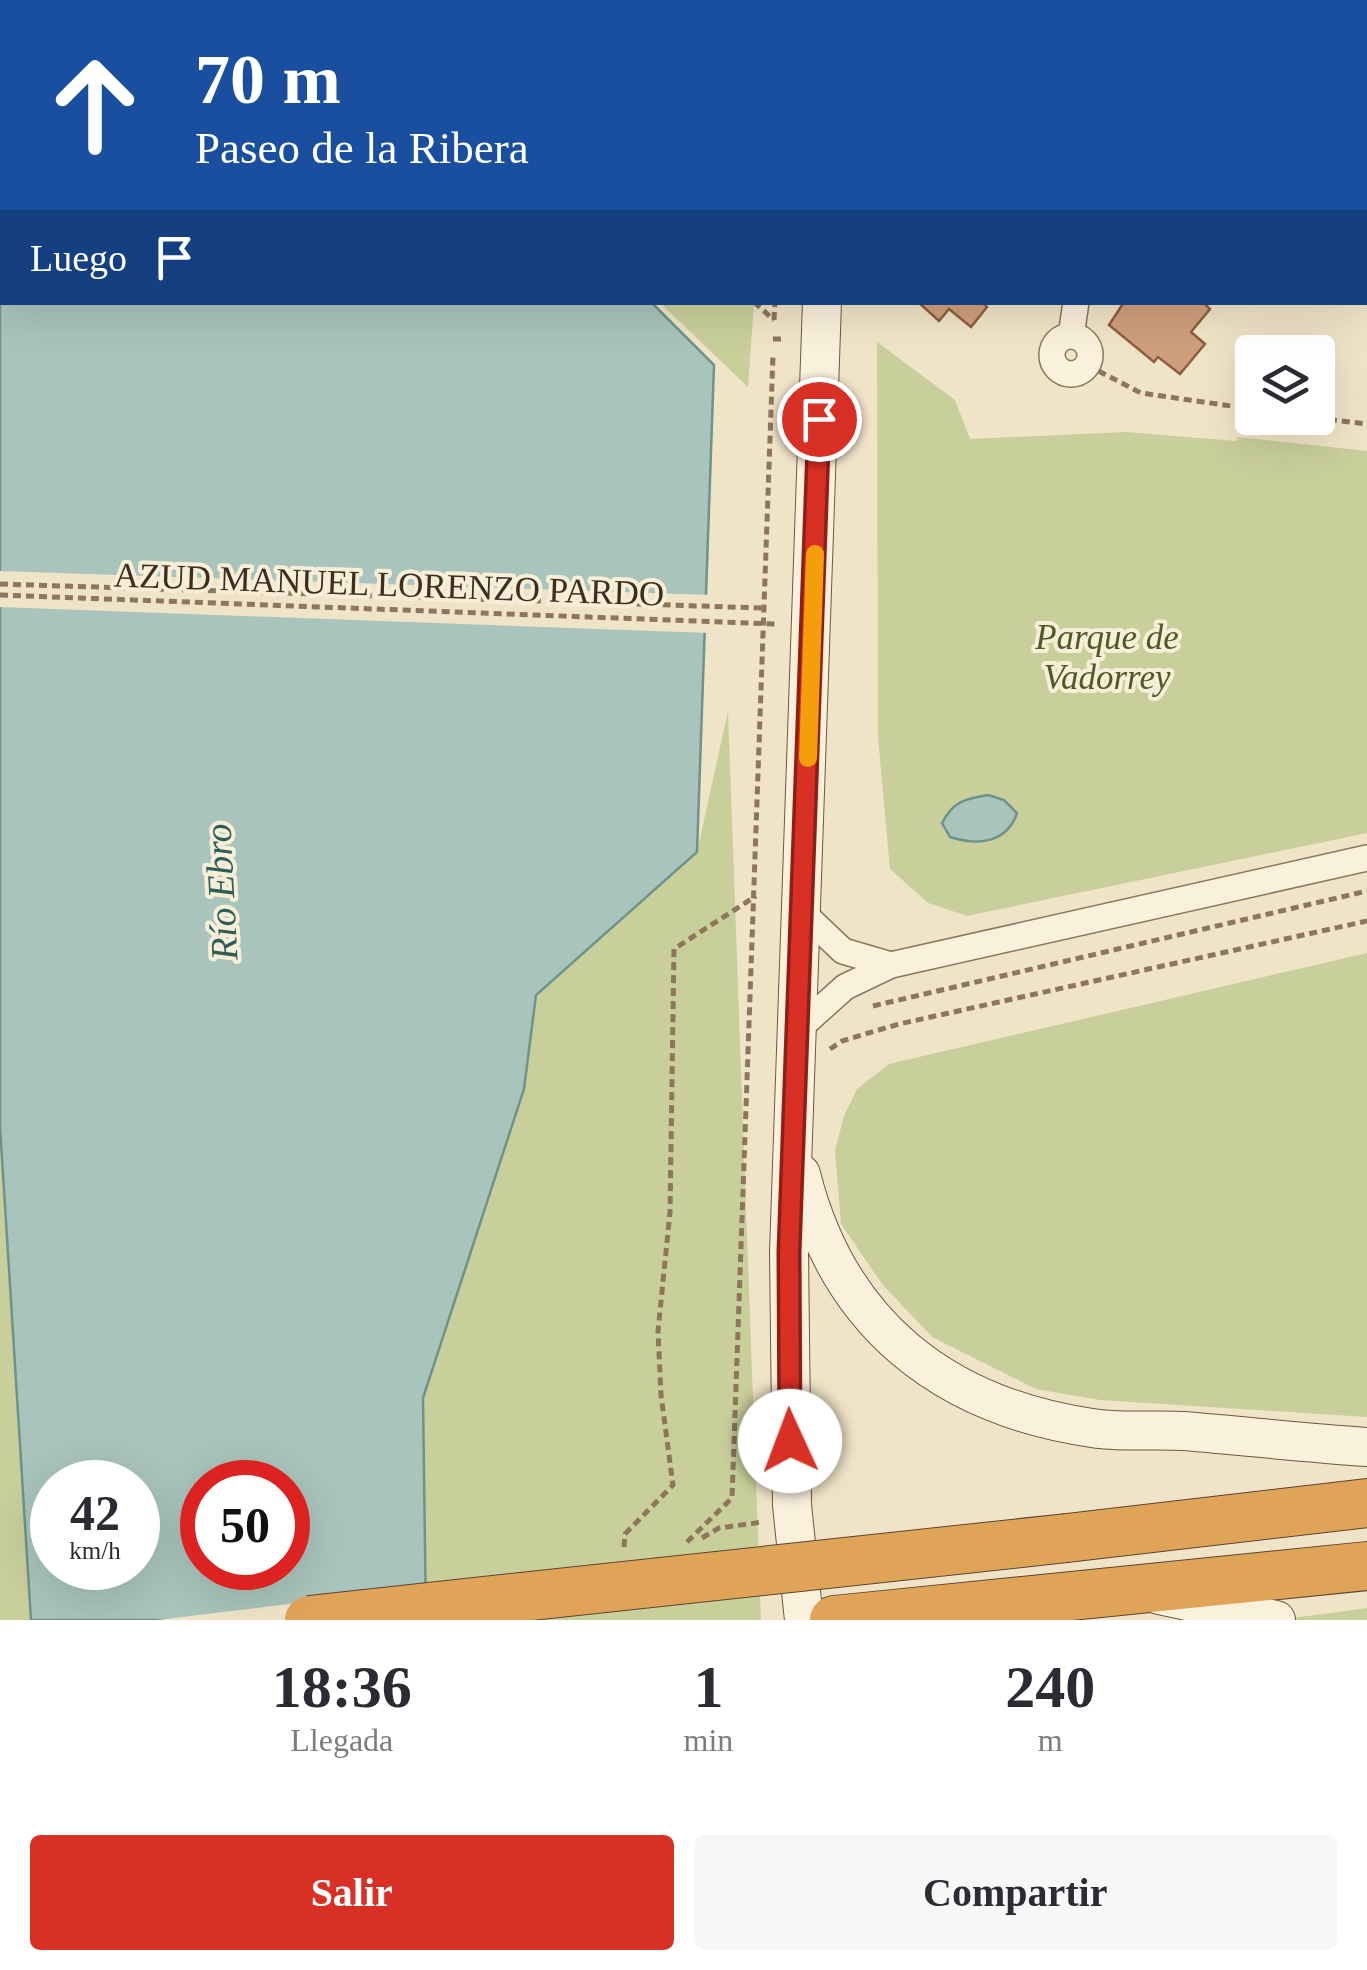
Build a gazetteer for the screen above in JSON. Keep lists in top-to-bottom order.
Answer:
{
  "streets": {
    "path": ["AZUD MANUEL LORENZO PARDO"]
  },
  "water": ["Río Ebro"],
  "parks": ["Parque de Vadorrey"],
  "page": {
    "turn": ["70 m", "Paseo de la Ribera"],
    "then": "Luego",
    "speed": "42 km/h",
    "limit": "50",
    "eta": [
      "18:36",
      "Llegada",
      "1",
      "min",
      "240",
      "m"
    ],
    "buttons": ["Salir", "Compartir"]
  }
}
